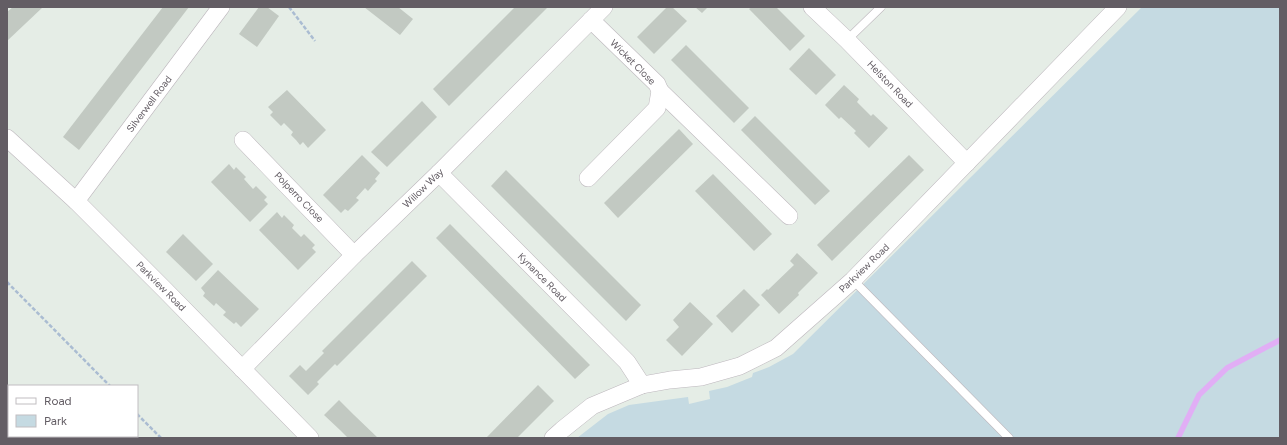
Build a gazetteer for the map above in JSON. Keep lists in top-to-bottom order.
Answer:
{
  "streets": {
    "street": [
      "Wicket Close",
      "Helston Road",
      "Silverwell Road",
      "Willow Way",
      "Polperro Close",
      "Parkview Road",
      "Kynance Road"
    ]
  },
  "crossings": [
    ["Wicket Close", "Willow Way"],
    ["Helston Road", "Parkview Road"],
    ["Silverwell Road", "Parkview Road"],
    ["Willow Way", "Polperro Close"],
    ["Willow Way", "Parkview Road"],
    ["Willow Way", "Kynance Road"],
    ["Parkview Road", "Kynance Road"]
  ],
  "legend": ["Road", "Park"]
}
